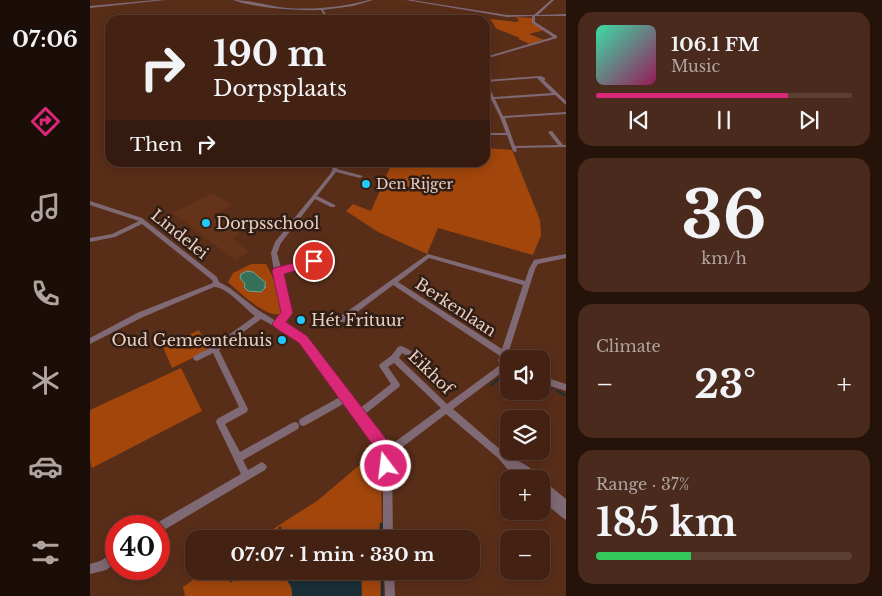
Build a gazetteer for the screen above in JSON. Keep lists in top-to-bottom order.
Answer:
{
  "streets": {
    "street": ["Lindelei", "Berkenlaan", "Eikhof"]
  },
  "crossings": [
    ["Lindelei", "Eikhof"]
  ],
  "places": [
    "Den Rijger",
    "Dorpsschool",
    "Hét Frituur",
    "Oud Gemeentehuis"
  ],
  "page": {
    "tabs": "07:06",
    "turn": ["190 m", "Dorpsplaats"],
    "song": ["106.1 FM", "Music"],
    "then": "Then",
    "tile": [
      ["36", "km/h"],
      "Climate",
      ["Range · 37%", "185 km"]
    ],
    "map_buttons": ["+", "−"],
    "heat": ["−", "23°", "+"],
    "limit": "40",
    "trip": "07:07 · 1 min · 330 m"
  }
}
